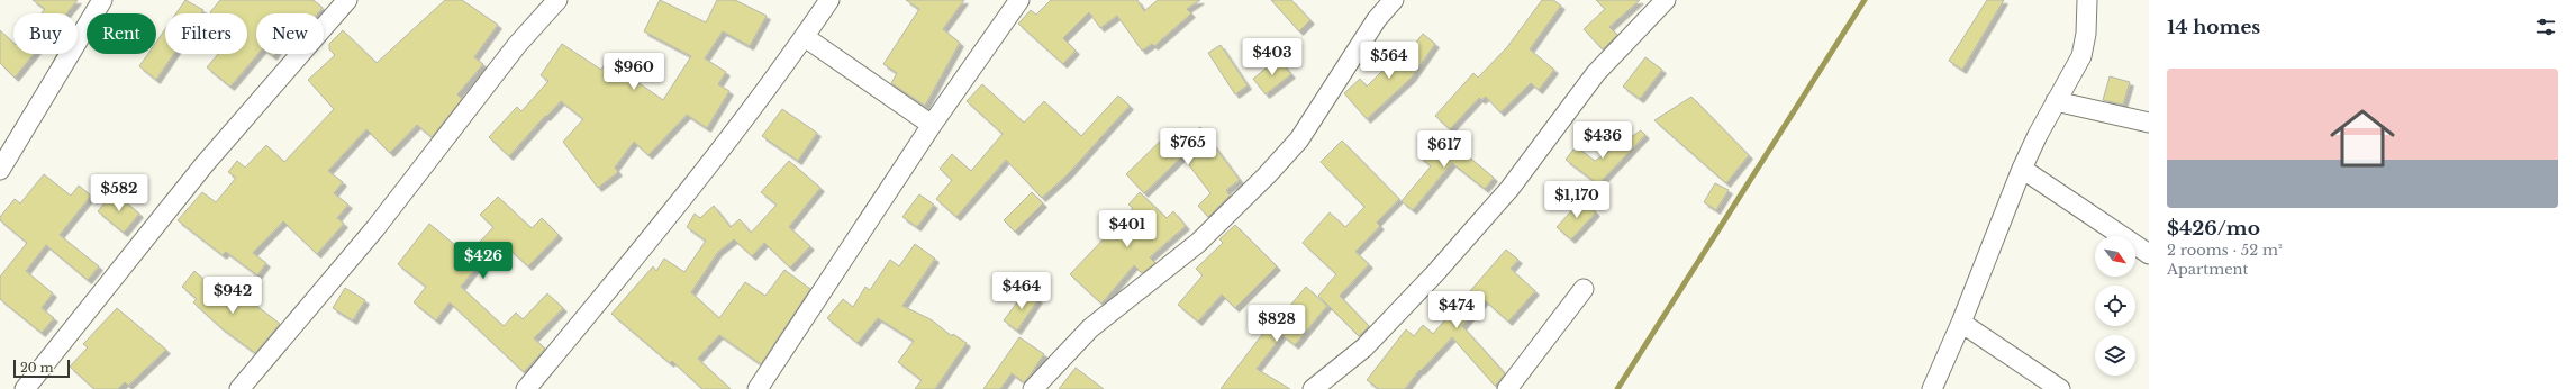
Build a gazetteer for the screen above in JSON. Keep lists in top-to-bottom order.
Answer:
{
  "scale_bar": "20 m",
  "north": "bottom right",
  "page": {
    "heading": "14 homes",
    "chip": [
      "Buy",
      "Rent",
      "Filters",
      "New"
    ],
    "price": [
      "$403",
      "$564",
      "$960",
      "$436",
      "$765",
      "$617",
      "$582",
      "$1,170",
      "$401",
      "$426",
      "$464",
      "$942",
      "$474",
      "$828"
    ],
    "list": [
      {
        "name": "$426/mo",
        "note": "2 rooms · 52 m² · Apartment"
      }
    ],
    "scale": "20 m"
  }
}
